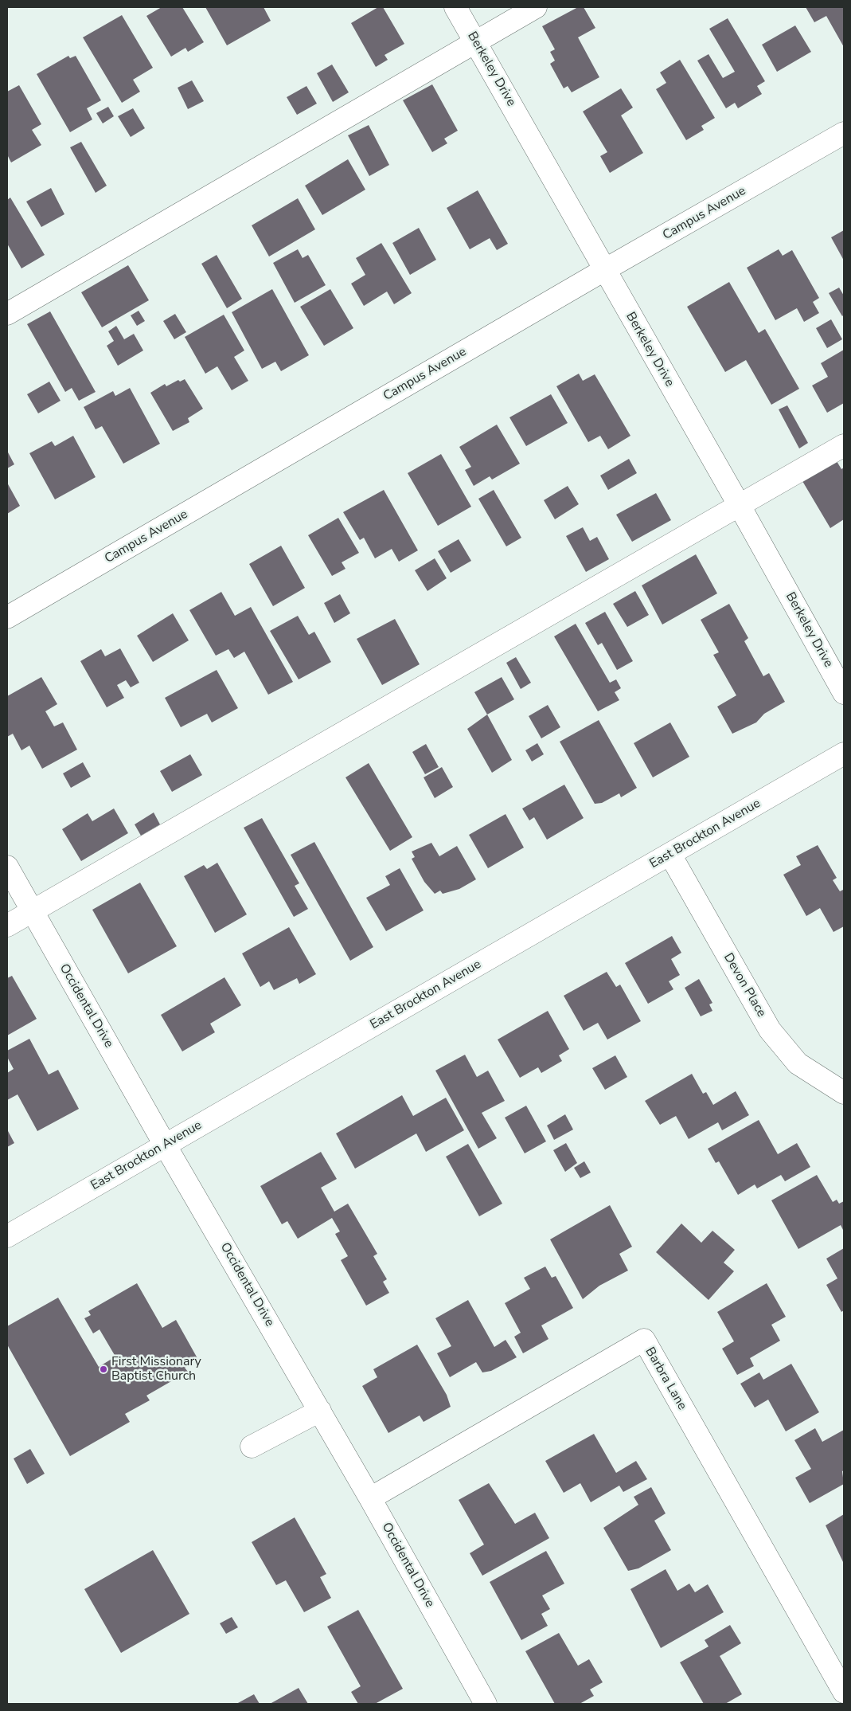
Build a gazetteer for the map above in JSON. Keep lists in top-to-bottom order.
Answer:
{
  "streets": {
    "street": [
      "Berkeley Drive",
      "Campus Avenue",
      "East Brockton Avenue",
      "Devon Place",
      "Occidental Drive",
      "Barbra Lane"
    ]
  },
  "crossings": [
    ["Berkeley Drive", "Campus Avenue"],
    ["East Brockton Avenue", "Devon Place"],
    ["East Brockton Avenue", "Occidental Drive"],
    ["Occidental Drive", "Barbra Lane"]
  ],
  "places": ["First Missionary Baptist Church"]
}
